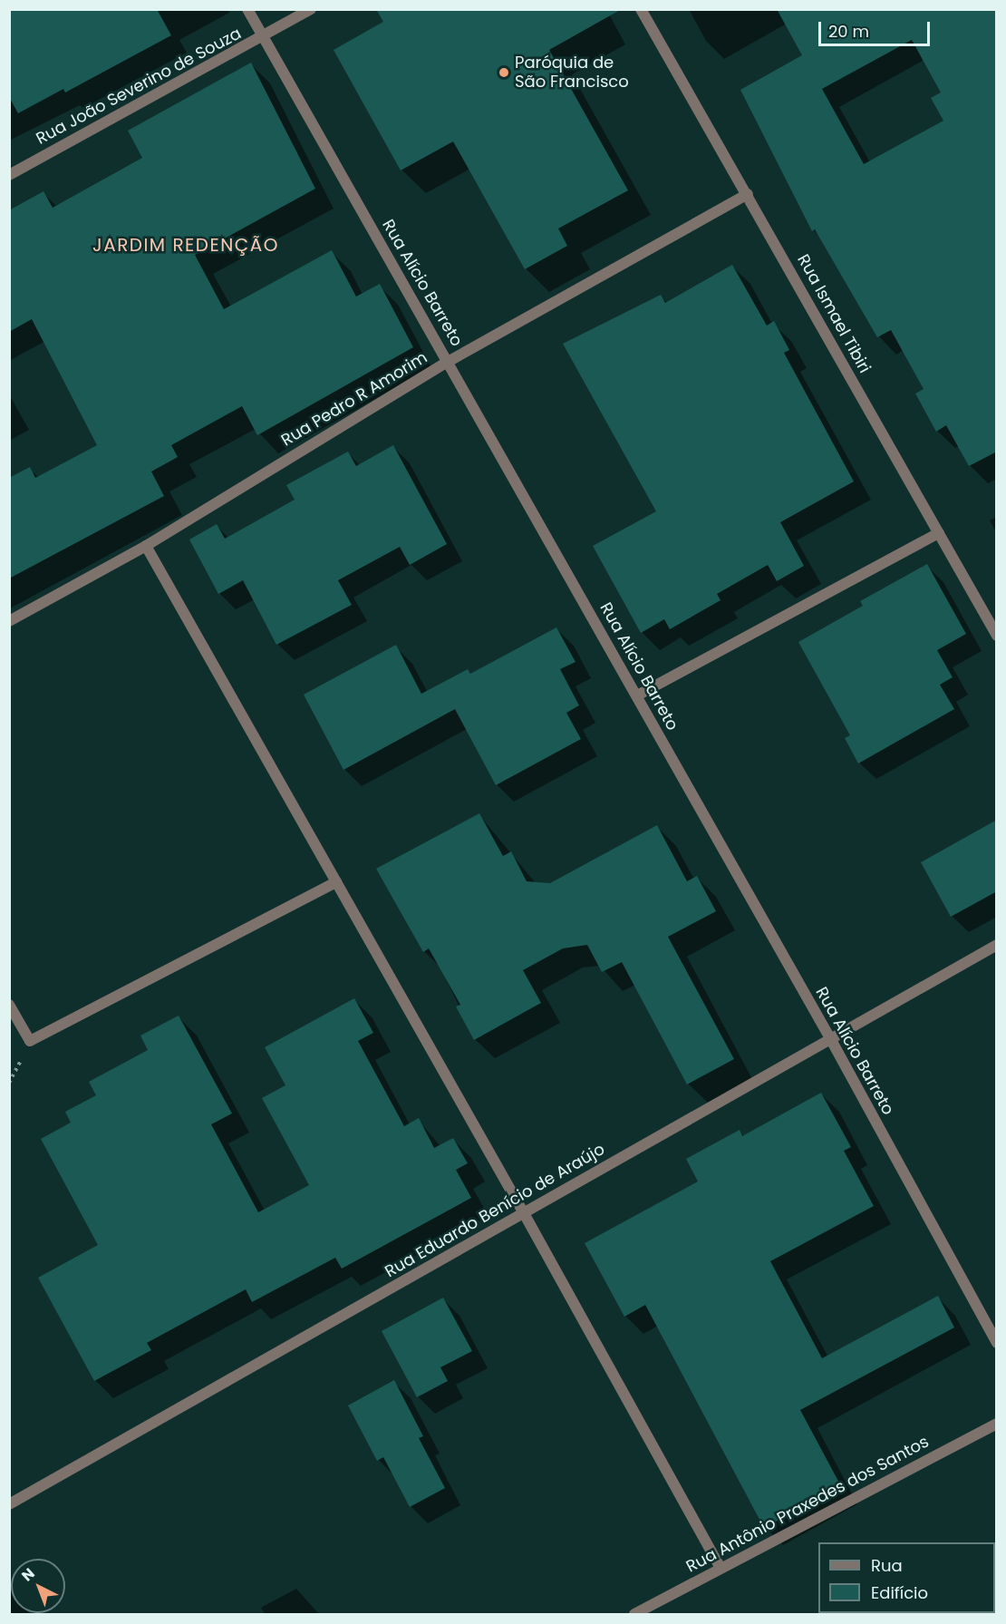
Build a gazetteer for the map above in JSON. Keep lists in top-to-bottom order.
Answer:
{
  "streets": {
    "street": [
      "Rua João Severino de Souza",
      "Rua Alício Barreto",
      "Rua Ismael Tibiri",
      "Rua Pedro R Amorim",
      "Rua Eduardo Benício de Araújo",
      "Rua Antônio Praxedes dos Santos"
    ]
  },
  "crossings": [
    ["Rua João Severino de Souza", "Rua Alício Barreto"],
    ["Rua Alício Barreto", "Rua Pedro R Amorim"],
    ["Rua Alício Barreto", "Rua Eduardo Benício de Araújo"],
    ["Rua Ismael Tibiri", "Rua Pedro R Amorim"]
  ],
  "districts": ["JARDIM REDENÇÃO"],
  "places": ["Paróquia de São Francisco"],
  "legend": ["Rua", "Edifício"],
  "scale_bar": "20 m",
  "north": "top left"
}
